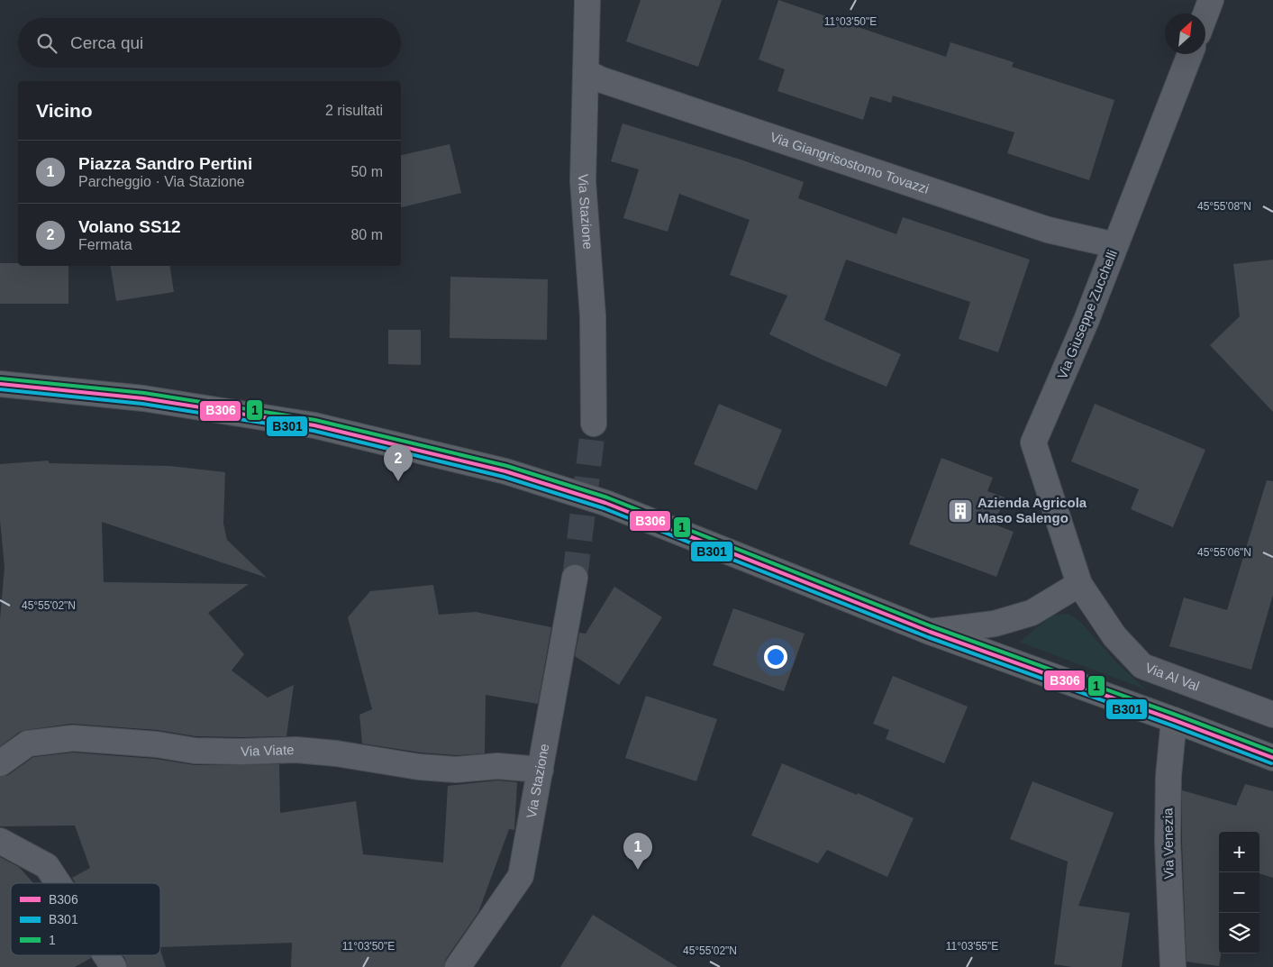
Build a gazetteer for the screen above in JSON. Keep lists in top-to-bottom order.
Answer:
{
  "streets": {
    "street": [
      "Via Giangrisostomo Tovazzi",
      "Via Stazione",
      "Via Giuseppe Zucchelli",
      "Via Al Val",
      "Via Viate",
      "Via Venezia"
    ]
  },
  "crossings": [
    ["Via Giangrisostomo Tovazzi", "Via Stazione"],
    ["Via Giangrisostomo Tovazzi", "Via Giuseppe Zucchelli"],
    ["Via Stazione", "Via Viate"],
    ["Via Giuseppe Zucchelli", "Via Al Val"]
  ],
  "places": {
    "building": ["Azienda Agricola Maso Salengo"]
  },
  "lines": ["transit line 1", "transit line B306", "transit line B301"],
  "legend": ["B306", "B301", "1"],
  "north": "top right",
  "page": {
    "search": "Cerca qui",
    "heading": ["Vicino", "2 risultati"],
    "list": [
      {
        "mark": "1",
        "name": "Piazza Sandro Pertini",
        "note": "Parcheggio · Via Stazione",
        "value": "50 m"
      },
      {
        "mark": "2",
        "name": "Volano SS12",
        "note": "Fermata",
        "value": "80 m"
      }
    ],
    "pins": ["2", "1"],
    "map_buttons": ["+", "−"]
  },
  "coordinates": [
    "11°03'50\"E",
    "45°55'08\"N",
    "45°55'06\"N",
    "45°55'02\"N",
    "11°03'55\"E"
  ]
}
